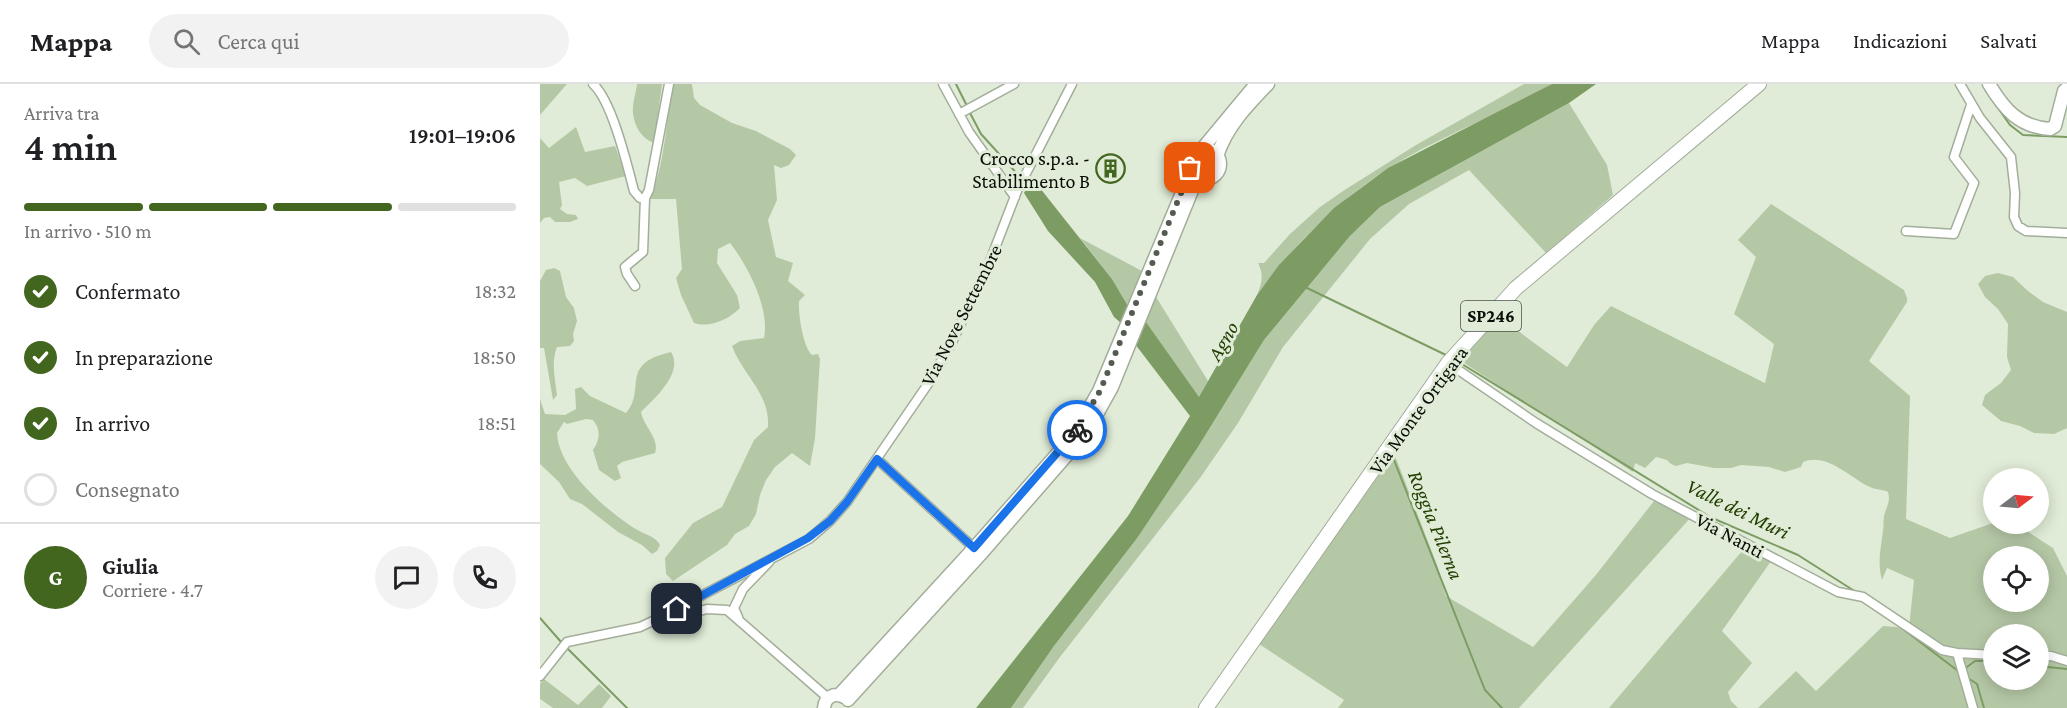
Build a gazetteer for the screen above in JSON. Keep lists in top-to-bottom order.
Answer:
{
  "streets": {
    "main road": ["SP246", "Via Monte Ortigara"],
    "street": ["Via Nove Settembre", "Via Nanti"]
  },
  "crossings": [
    ["Via Monte Ortigara", "Via Nanti"]
  ],
  "water": ["Agno", "Valle dei Muri", "Roggia Pilerna"],
  "places": {
    "building": ["Crocco s.p.a. - Stabilimento B"]
  },
  "north": "right",
  "page": {
    "header": "Mappa",
    "search": "Cerca qui",
    "nav": ["Mappa", "Indicazioni", "Salvati"],
    "heading": ["4 min", "Arriva tra", "19:01–19:06"],
    "panel": ["Giulia", "Corriere · 4.7"],
    "bar": "In arrivo · 510 m",
    "list": [
      ["Confermato", "18:32"],
      ["In preparazione", "18:50"],
      ["In arrivo", "18:51"],
      "Consegnato"
    ],
    "round": "G"
  }
}
